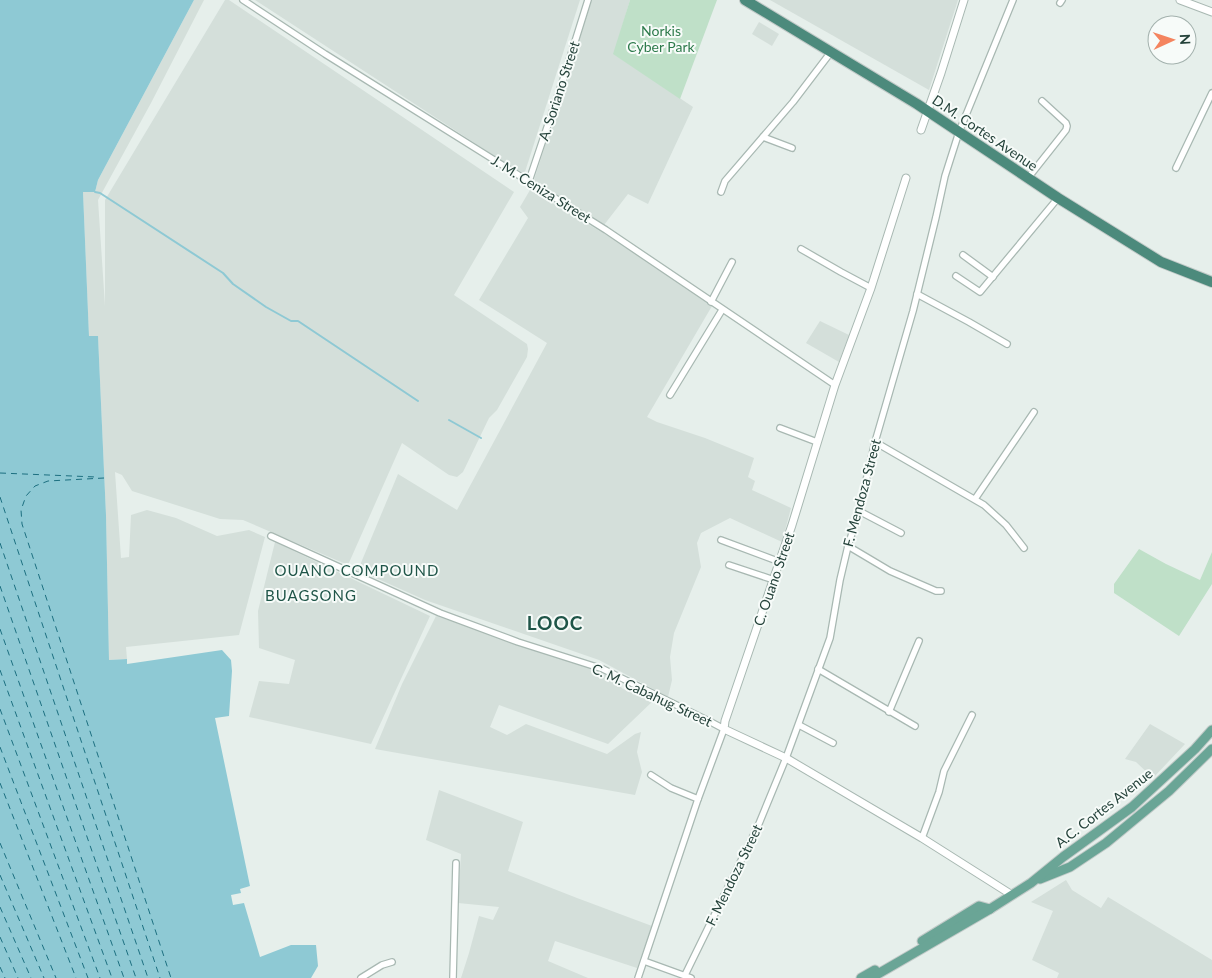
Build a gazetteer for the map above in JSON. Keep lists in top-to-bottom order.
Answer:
{
  "streets": {
    "highway": ["D.M. Cortes Avenue"],
    "main road": ["A.C. Cortes Avenue"],
    "street": [
      "A. Soriano Street",
      "J. M. Ceniza Street",
      "F. Mendoza Street",
      "C. Ouano Street",
      "C. M. Cabahug Street"
    ]
  },
  "crossings": [
    ["A. Soriano Street", "J. M. Ceniza Street"],
    ["D.M. Cortes Avenue", "F. Mendoza Street"],
    ["J. M. Ceniza Street", "C. Ouano Street"],
    ["F. Mendoza Street", "C. M. Cabahug Street"],
    ["C. Ouano Street", "C. M. Cabahug Street"],
    ["C. M. Cabahug Street", "A.C. Cortes Avenue"]
  ],
  "districts": ["OUANO COMPOUND", "BUAGSONG", "LOOC"],
  "parks": ["Norkis Cyber Park"],
  "north": "right"
}
